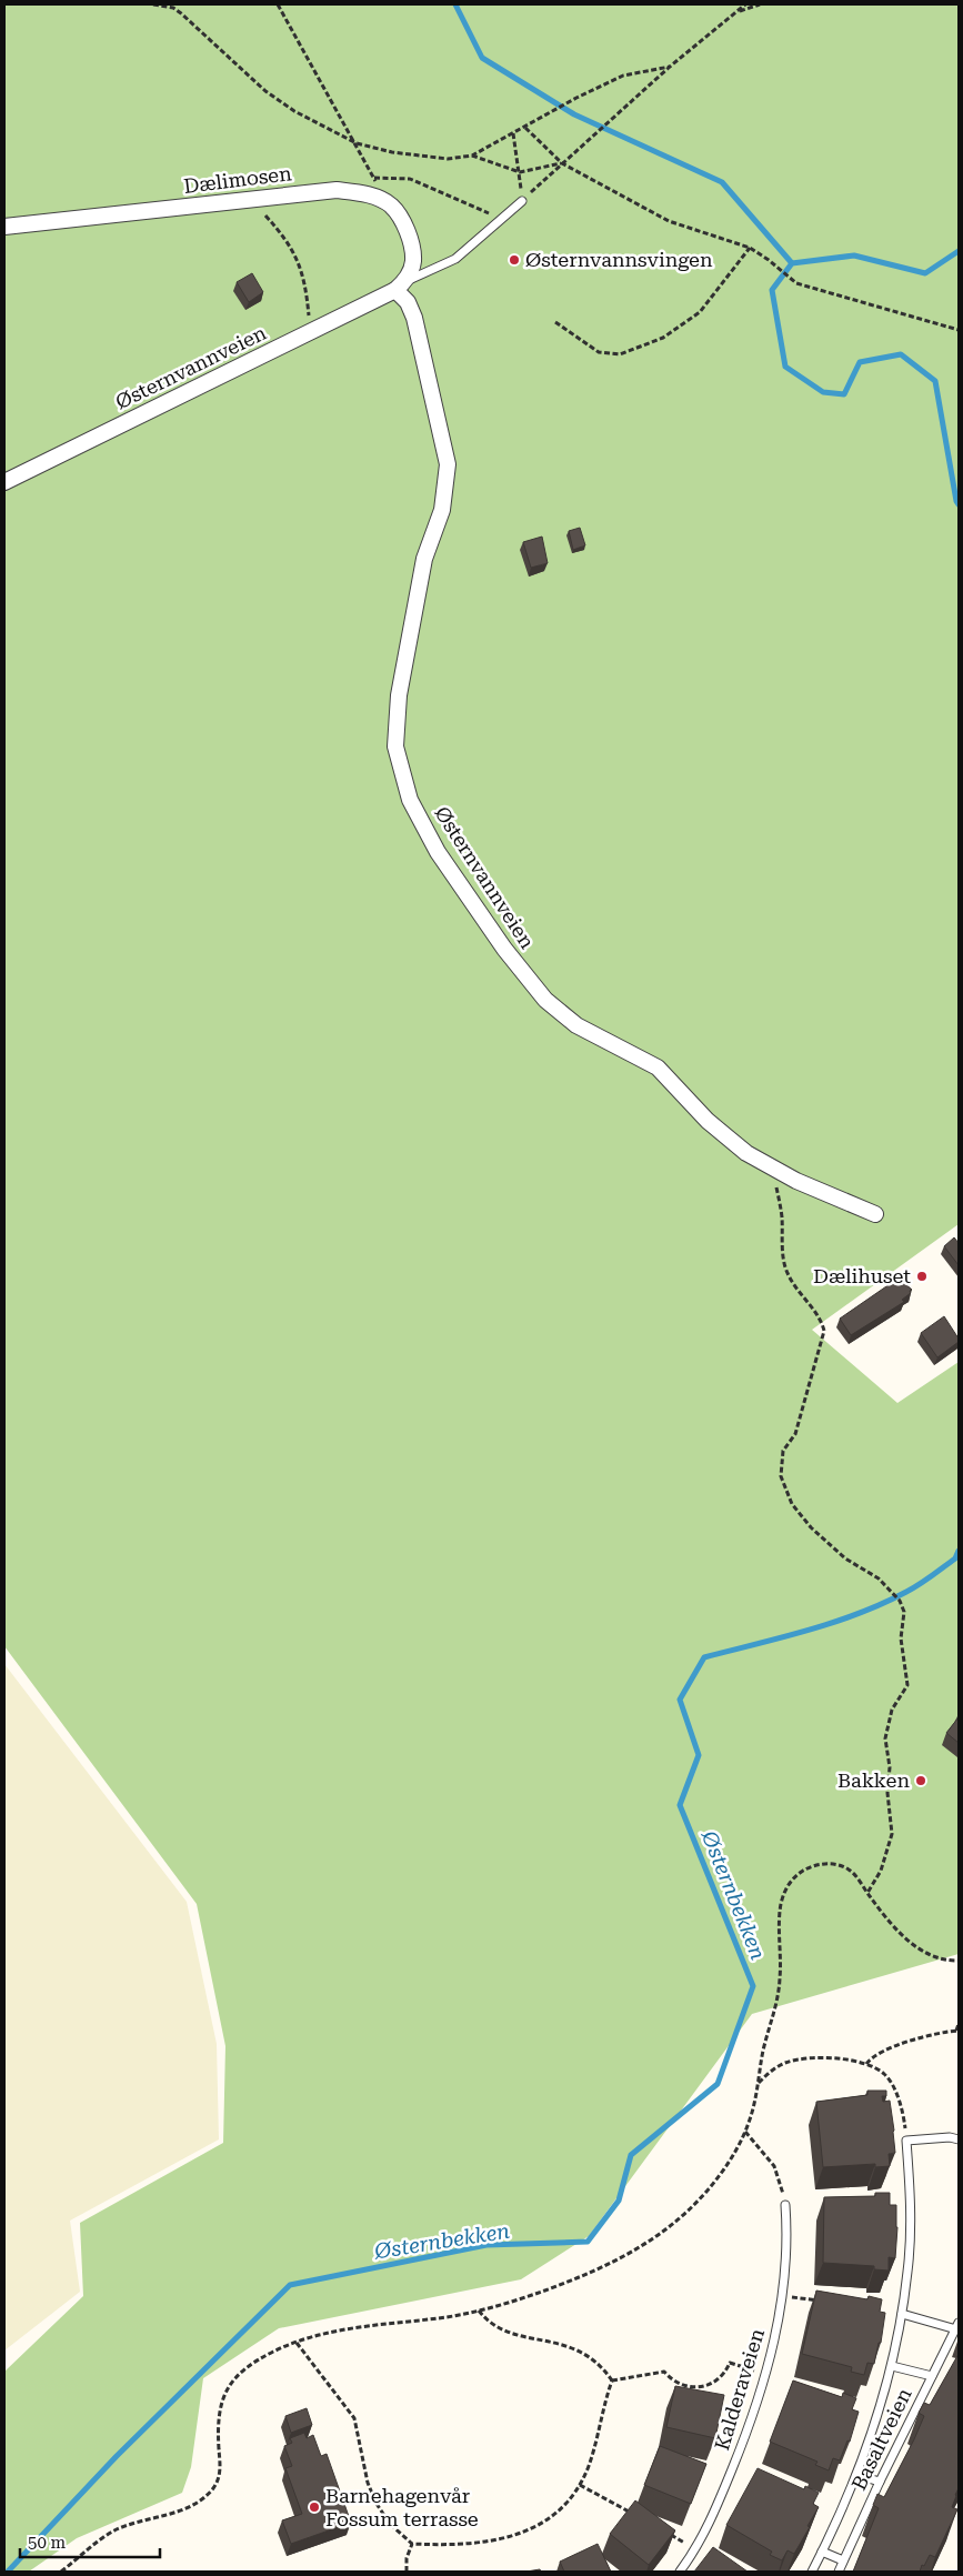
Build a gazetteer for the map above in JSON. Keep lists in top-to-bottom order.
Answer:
{
  "streets": {
    "street": ["Dælimosen", "Østernvannveien"],
    "lane": ["Kalderaveien", "Basaltveien"]
  },
  "water": ["Østernbekken"],
  "places": [
    "Østernvannsvingen",
    "Dælihuset",
    "Bakken",
    "Barnehagenvår Fossum terrasse"
  ],
  "scale_bar": "50 m"
}
